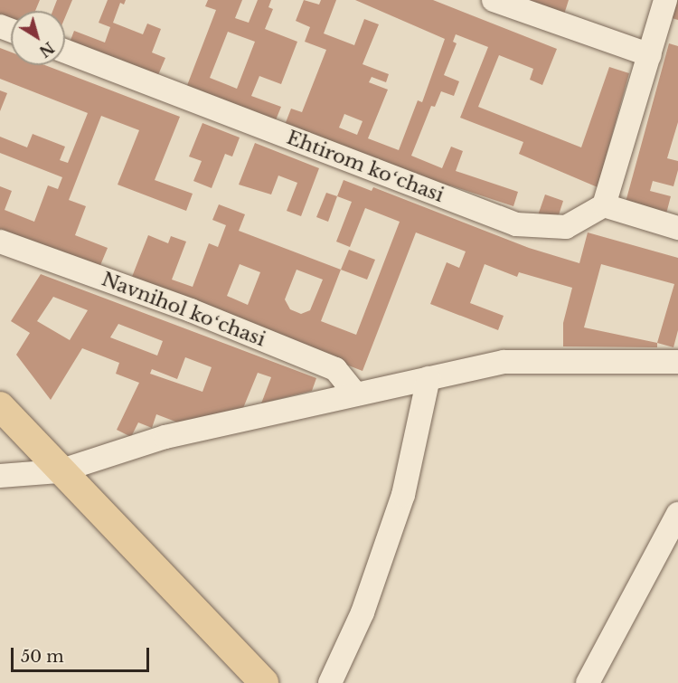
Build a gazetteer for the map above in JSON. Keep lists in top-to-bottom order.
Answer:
{
  "streets": {
    "street": ["Ehtirom koʻchasi", "Navnihol koʻchasi"]
  },
  "scale_bar": "50 m",
  "north": "bottom right"
}
